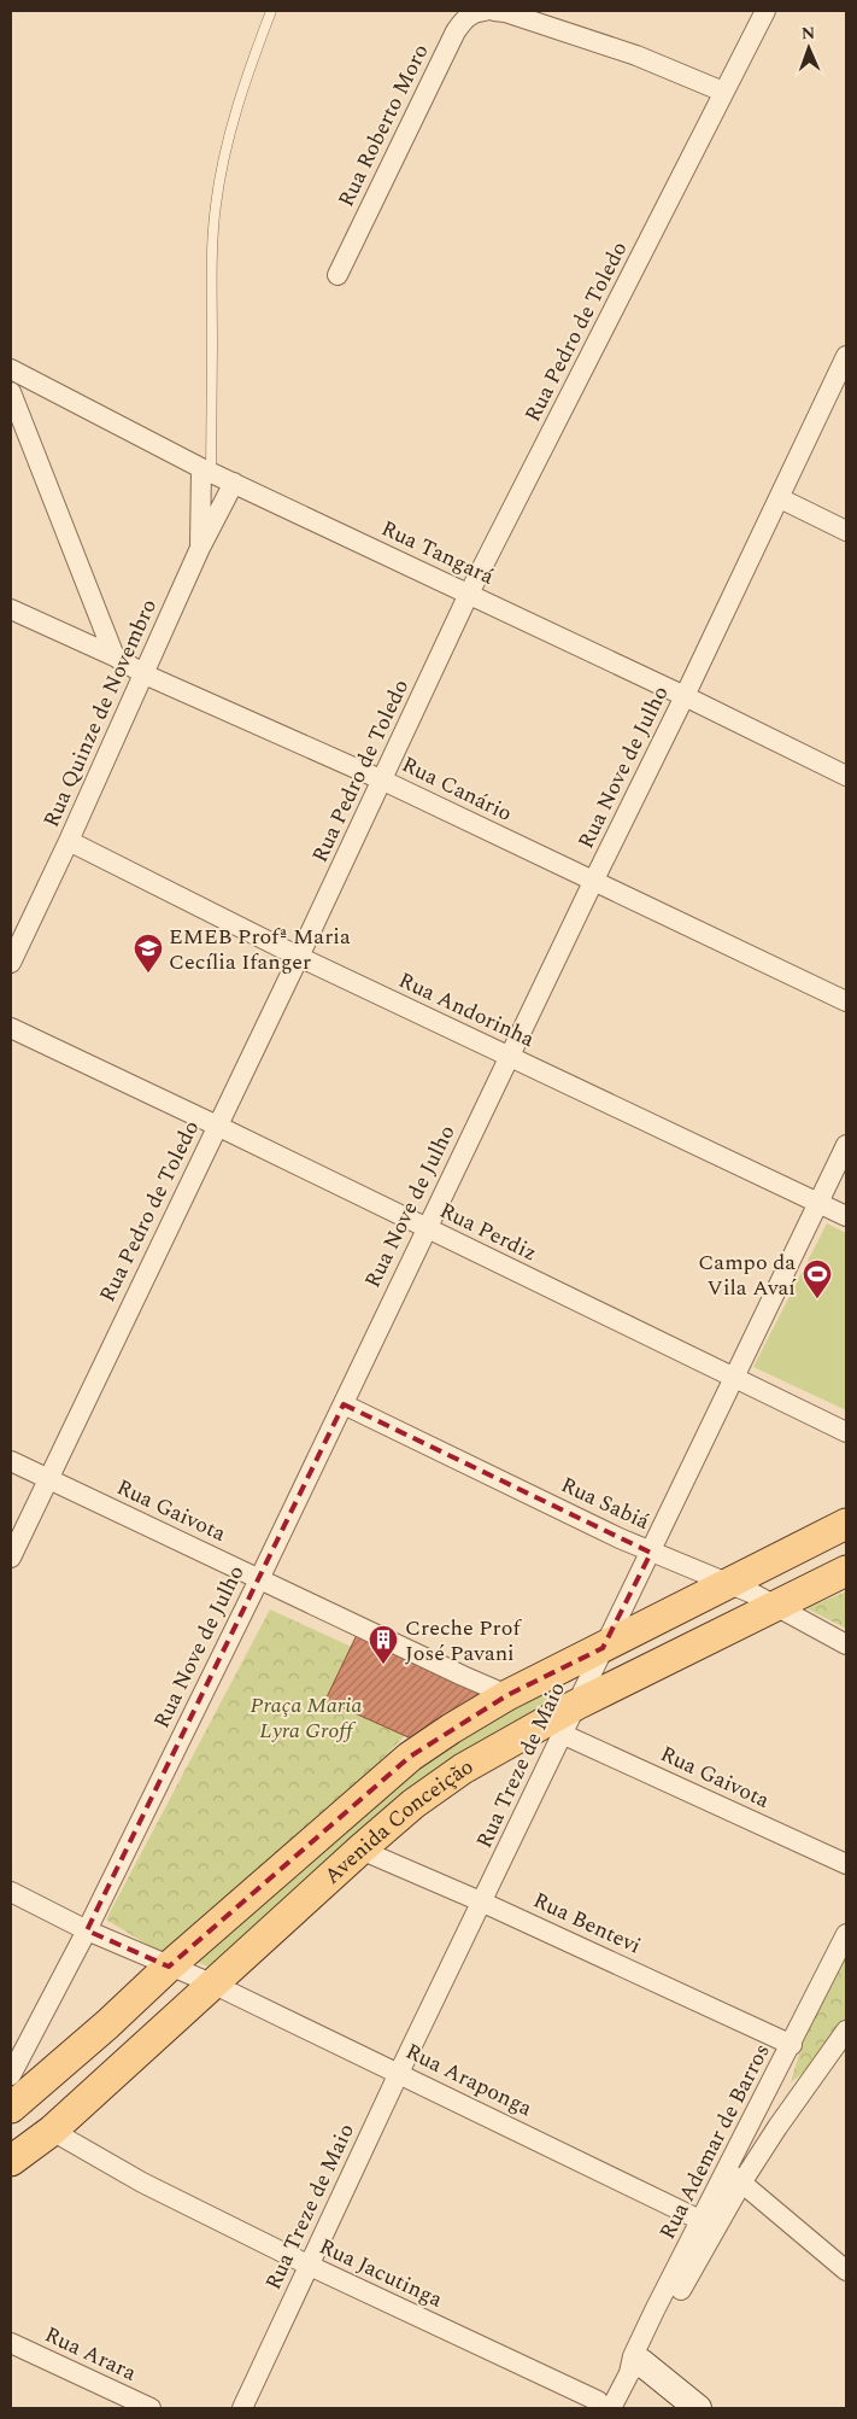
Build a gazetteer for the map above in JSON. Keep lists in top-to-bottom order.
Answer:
{
  "streets": {
    "main road": ["Avenida Conceição"],
    "street": [
      "Rua Roberto Moro",
      "Rua Pedro de Toledo",
      "Rua Tangará",
      "Rua Quinze de Novembro",
      "Rua Nove de Julho",
      "Rua Canário",
      "Rua Andorinha",
      "Rua Perdiz",
      "Rua Sabiá",
      "Rua Gaivota",
      "Rua Treze de Maio",
      "Rua Bentevi",
      "Rua Araponga",
      "Rua Ademar de Barros",
      "Rua Jacutinga",
      "Rua Arara"
    ]
  },
  "crossings": [
    ["Rua Pedro de Toledo", "Rua Tangará"],
    ["Rua Pedro de Toledo", "Rua Canário"],
    ["Rua Pedro de Toledo", "Rua Andorinha"],
    ["Rua Pedro de Toledo", "Rua Perdiz"],
    ["Rua Pedro de Toledo", "Rua Gaivota"],
    ["Rua Tangará", "Rua Quinze de Novembro"],
    ["Rua Tangará", "Rua Nove de Julho"],
    ["Rua Quinze de Novembro", "Rua Canário"],
    ["Rua Quinze de Novembro", "Rua Andorinha"],
    ["Rua Nove de Julho", "Rua Canário"],
    ["Rua Nove de Julho", "Rua Andorinha"],
    ["Rua Nove de Julho", "Rua Perdiz"],
    ["Rua Nove de Julho", "Rua Sabiá"],
    ["Rua Nove de Julho", "Rua Gaivota"],
    ["Rua Andorinha", "Rua Treze de Maio"],
    ["Rua Perdiz", "Rua Treze de Maio"],
    ["Rua Sabiá", "Rua Treze de Maio"],
    ["Rua Sabiá", "Avenida Conceição"],
    ["Rua Gaivota", "Rua Treze de Maio"],
    ["Rua Gaivota", "Avenida Conceição"],
    ["Rua Treze de Maio", "Avenida Conceição"],
    ["Rua Treze de Maio", "Rua Bentevi"],
    ["Rua Treze de Maio", "Rua Araponga"],
    ["Rua Treze de Maio", "Rua Jacutinga"],
    ["Avenida Conceição", "Rua Bentevi"],
    ["Avenida Conceição", "Rua Araponga"],
    ["Avenida Conceição", "Rua Jacutinga"],
    ["Rua Bentevi", "Rua Ademar de Barros"]
  ],
  "parks": ["Praça Maria Lyra Groff"],
  "places": {
    "school or university": ["EMEB Profª Maria Cecília Ifanger"],
    "sports": ["Campo da Vila Avaí"],
    "building": ["Creche Prof José Pavani"]
  },
  "north": "top"
}
